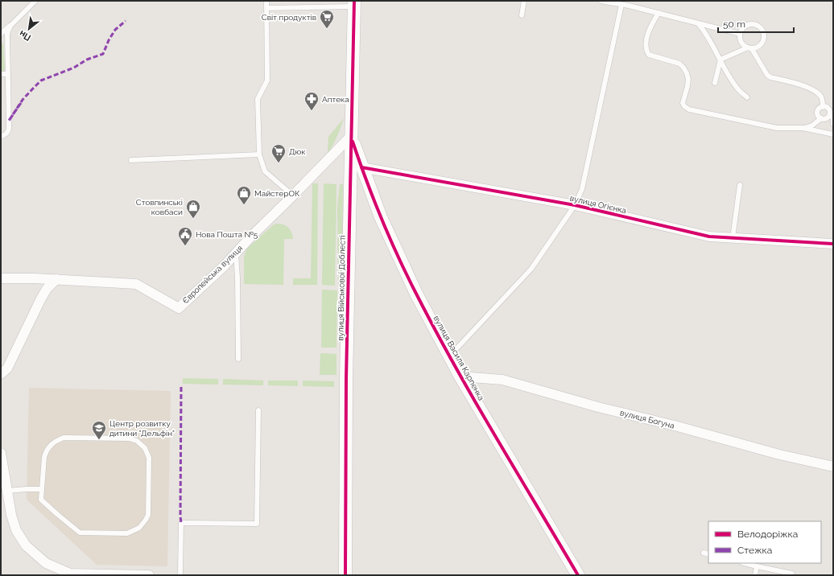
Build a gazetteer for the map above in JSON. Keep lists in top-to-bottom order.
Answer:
{
  "streets": {
    "street": [
      "вулиця Огієнка",
      "Європейська вулиця",
      "вулиця Військової Доблесті",
      "вулиця Василя Карпенка",
      "вулиця Богуна"
    ]
  },
  "crossings": [
    ["вулиця Огієнка", "вулиця Василя Карпенка"],
    ["Європейська вулиця", "вулиця Військової Доблесті"],
    ["Європейська вулиця", "вулиця Василя Карпенка"],
    ["вулиця Військової Доблесті", "вулиця Василя Карпенка"],
    ["вулиця Василя Карпенка", "вулиця Богуна"]
  ],
  "places": {
    "supermarket": ["Світ продуктів", "Дюк"],
    "pharmacy": ["Аптека"],
    "shop": ["МайстерОК", "Стовпинські ковбаси"],
    "public building": ["Нова Пошта №5"],
    "school or university": ["Центр розвитку дитини \"Дельфін\""]
  },
  "legend": ["Велодоріжка", "Стежка"],
  "scale_bar": "50 m",
  "north": "bottom left"
}
